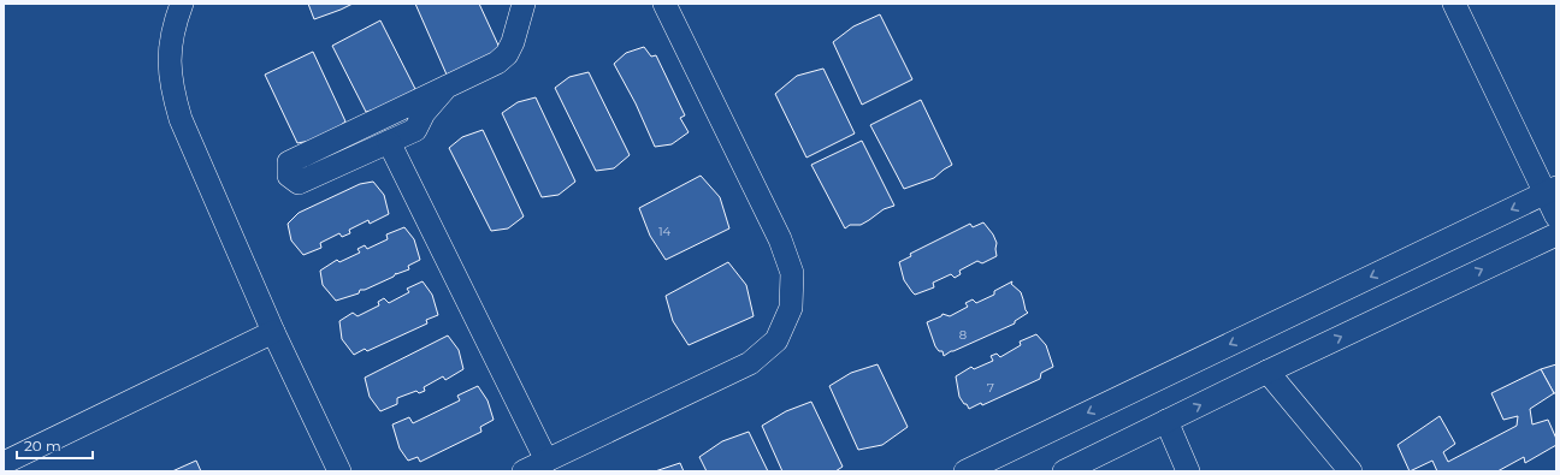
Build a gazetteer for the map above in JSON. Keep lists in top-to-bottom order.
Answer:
{
  "house_numbers": ["14", "8", "7"],
  "scale_bar": "20 m"
}
